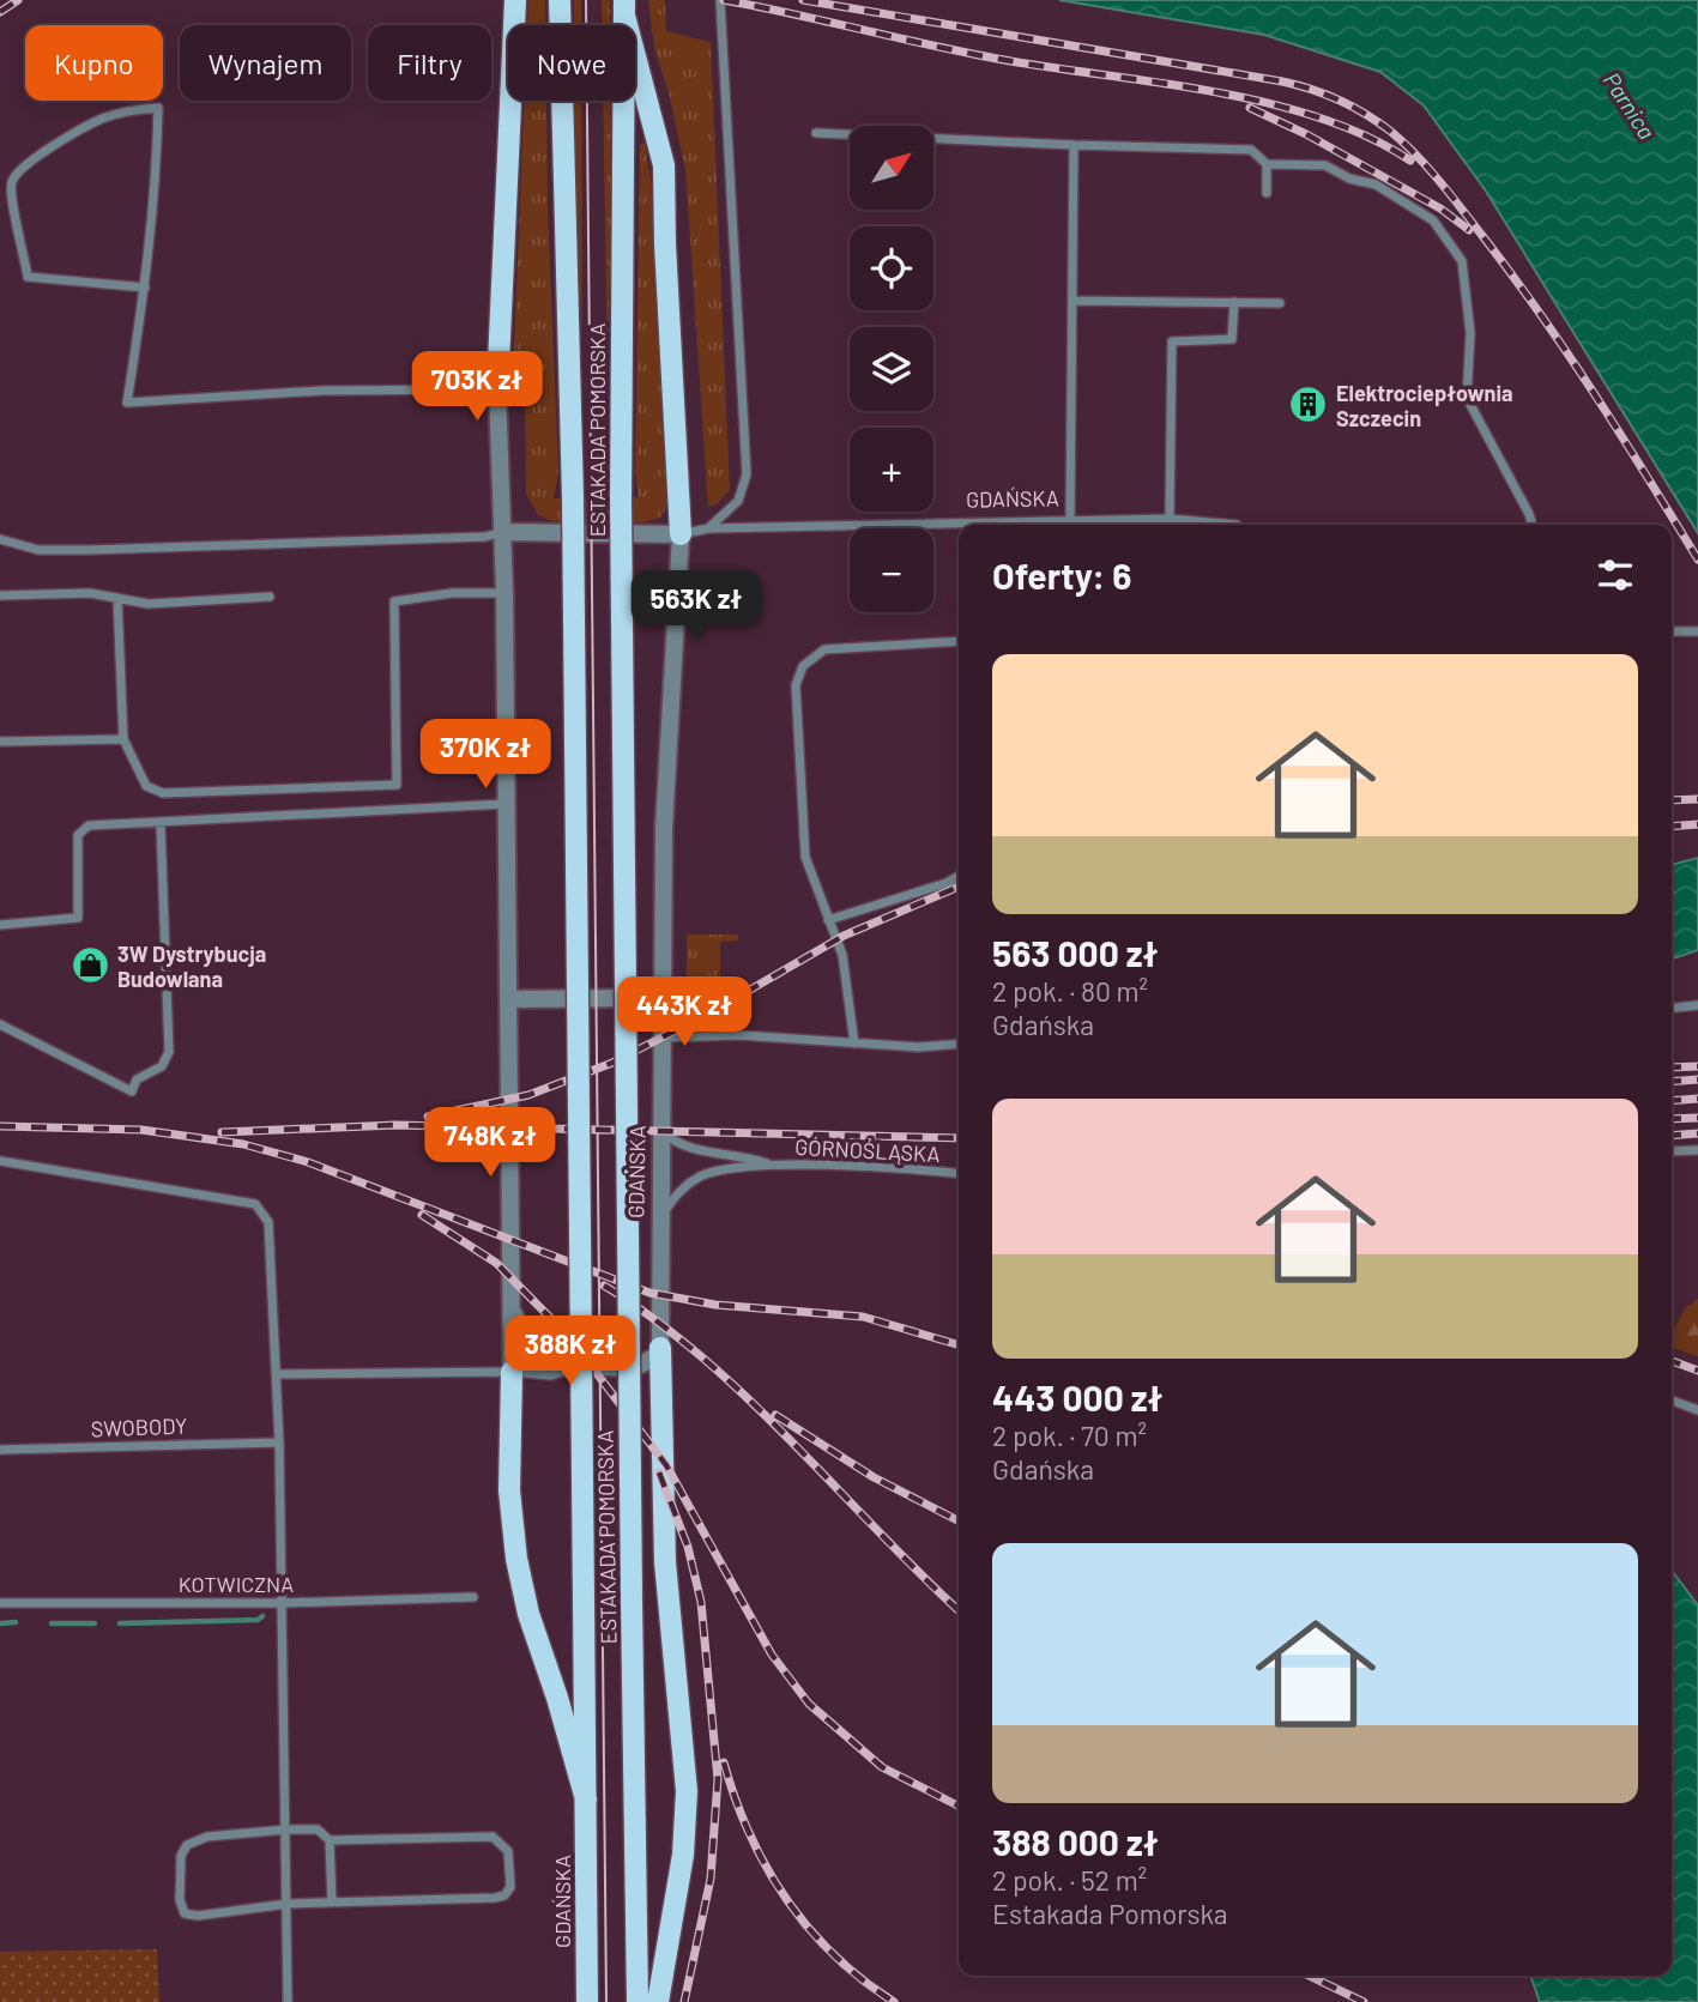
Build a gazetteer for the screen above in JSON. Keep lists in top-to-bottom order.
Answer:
{
  "streets": {
    "main road": ["ESTAKADA POMORSKA", "GDAŃSKA"],
    "lane": ["GÓRNOŚLĄSKA", "SWOBODY", "KOTWICZNA"]
  },
  "crossings": [
    ["ESTAKADA POMORSKA", "GDAŃSKA"],
    ["GDAŃSKA", "GÓRNOŚLĄSKA"]
  ],
  "water": ["Parnica"],
  "places": {
    "building": ["Elektrociepłownia Szczecin"],
    "shop": ["3W Dystrybucja Budowlana"]
  },
  "north": "top right",
  "page": {
    "chip": [
      "Kupno",
      "Wynajem",
      "Filtry",
      "Nowe"
    ],
    "map_buttons": ["+", "−"],
    "price": [
      "703K zł",
      "563K zł",
      "370K zł",
      "443K zł",
      "748K zł",
      "388K zł"
    ],
    "heading": "Oferty: 6",
    "list": [
      {
        "name": "563 000 zł",
        "note": "2 pok. · 80 m² · Gdańska"
      },
      {
        "name": "443 000 zł",
        "note": "2 pok. · 70 m² · Gdańska"
      },
      {
        "name": "388 000 zł",
        "note": "2 pok. · 52 m² · Estakada Pomorska"
      }
    ]
  }
}
